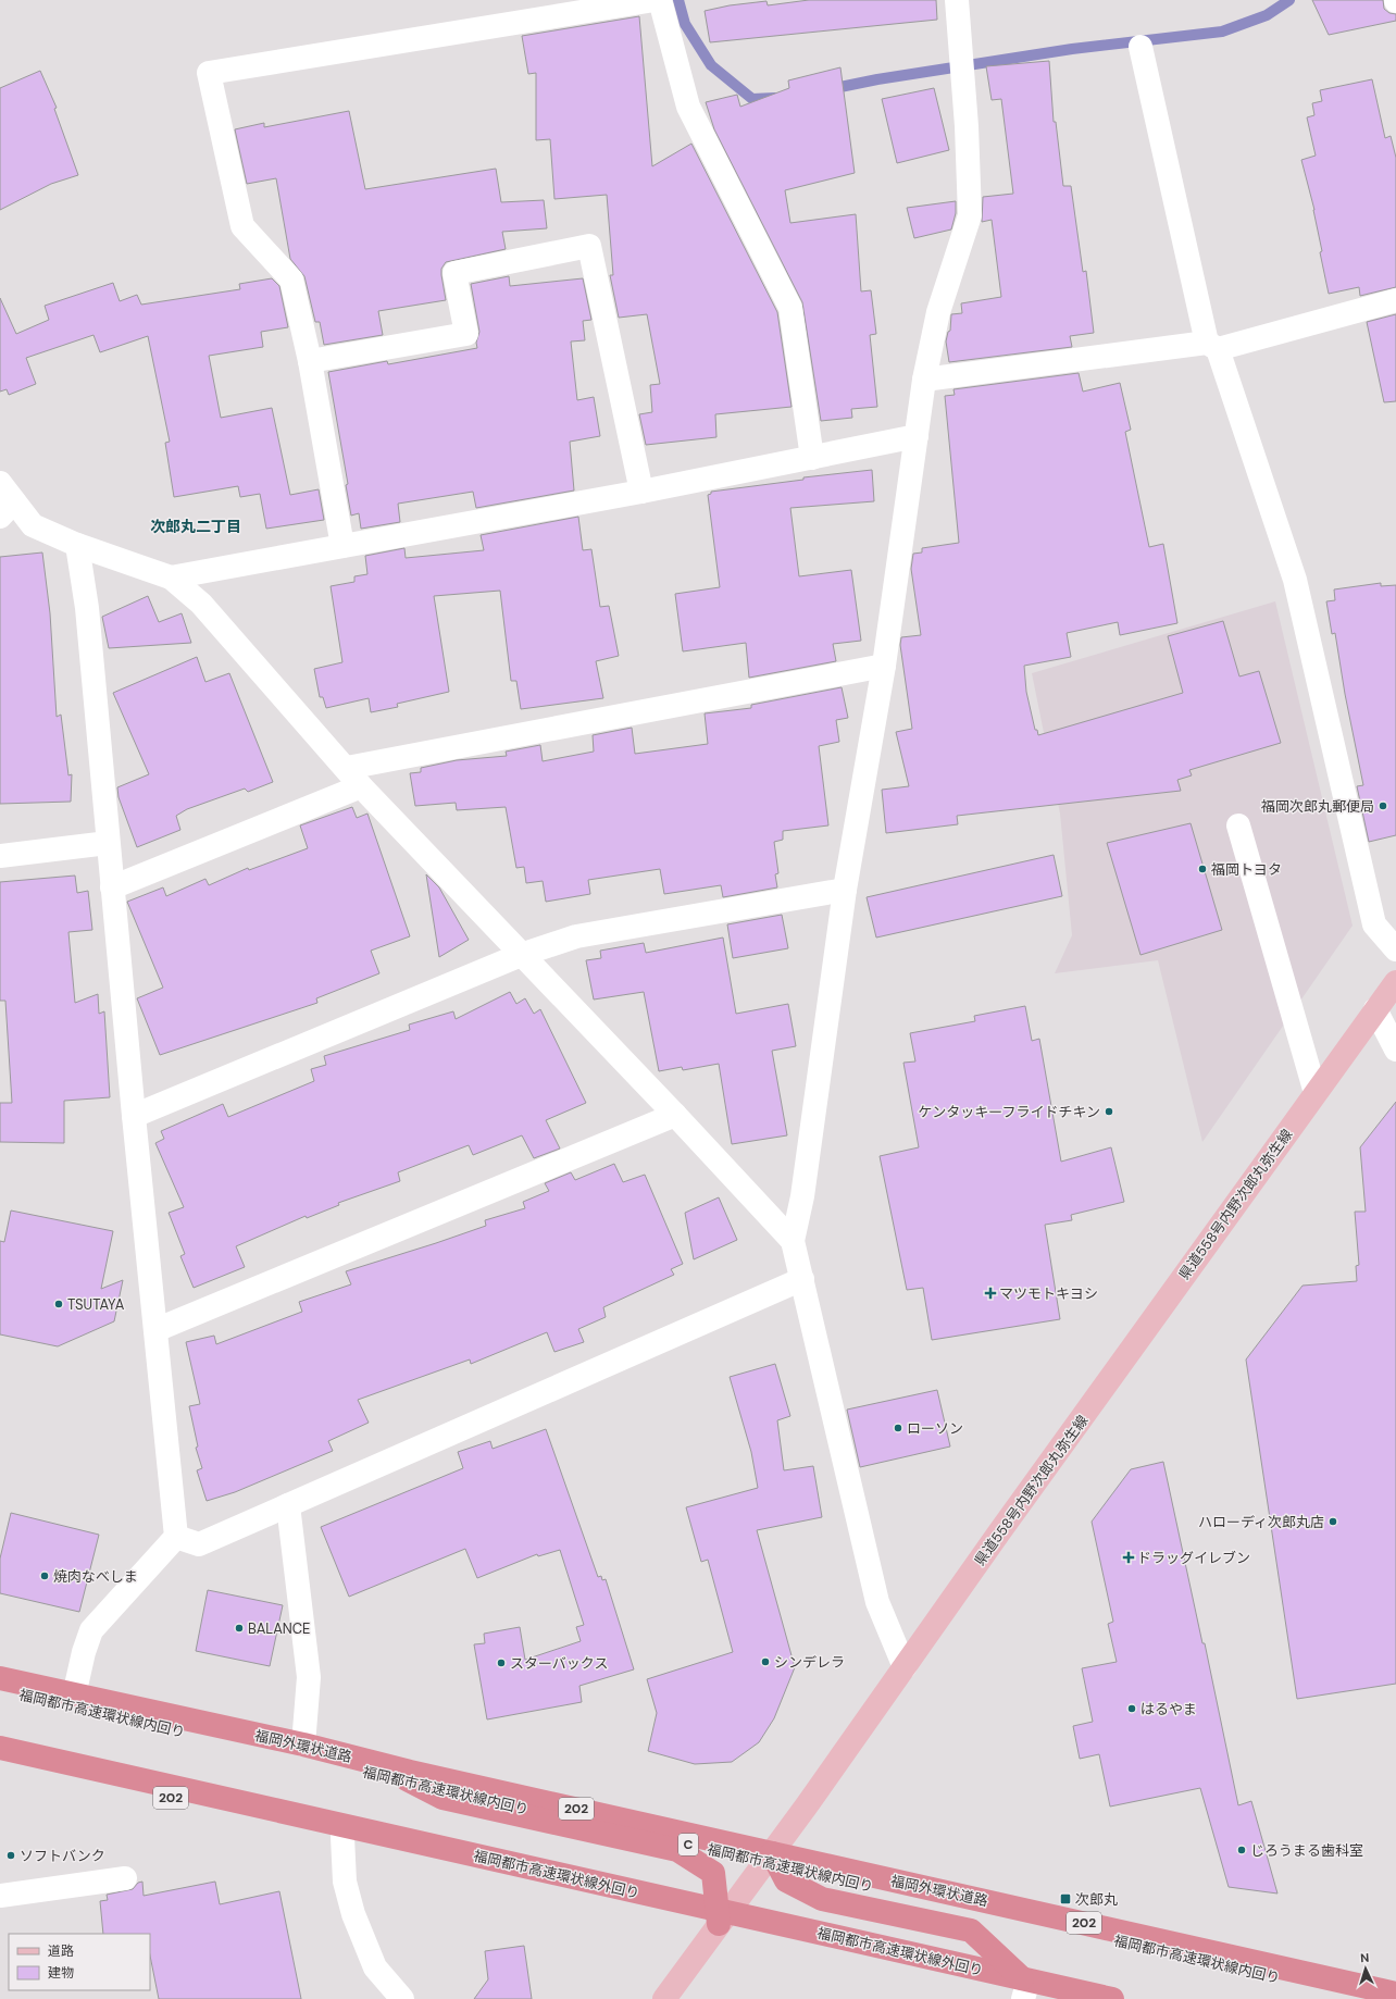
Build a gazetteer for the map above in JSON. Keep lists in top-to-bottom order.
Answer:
{
  "streets": {
    "highway": [
      "福岡都市高速環状線内回り",
      "福岡外環状道路",
      "202",
      "C",
      "福岡都市高速環状線外回り"
    ],
    "main road": ["県道558号内野次郎丸弥生線"]
  },
  "crossings": [
    ["県道558号内野次郎丸弥生線", "福岡外環状道路"],
    ["県道558号内野次郎丸弥生線", "202"]
  ],
  "districts": ["次郎丸二丁目"],
  "places": {
    "other": [
      "福岡次郎丸郵便局",
      "福岡トヨタ",
      "ケンタッキーフライドチキン",
      "TSUTAYA",
      "ローソン",
      "ハローディ次郎丸店",
      "焼肉なべしま",
      "BALANCE",
      "シンデレラ",
      "スターバックス",
      "はるやま",
      "じろうまる歯科室",
      "ソフトバンク"
    ],
    "health": ["マツモトキヨシ", "ドラッグイレブン"],
    "transit": ["次郎丸"]
  },
  "legend": ["道路", "建物"],
  "north": "top"
}
